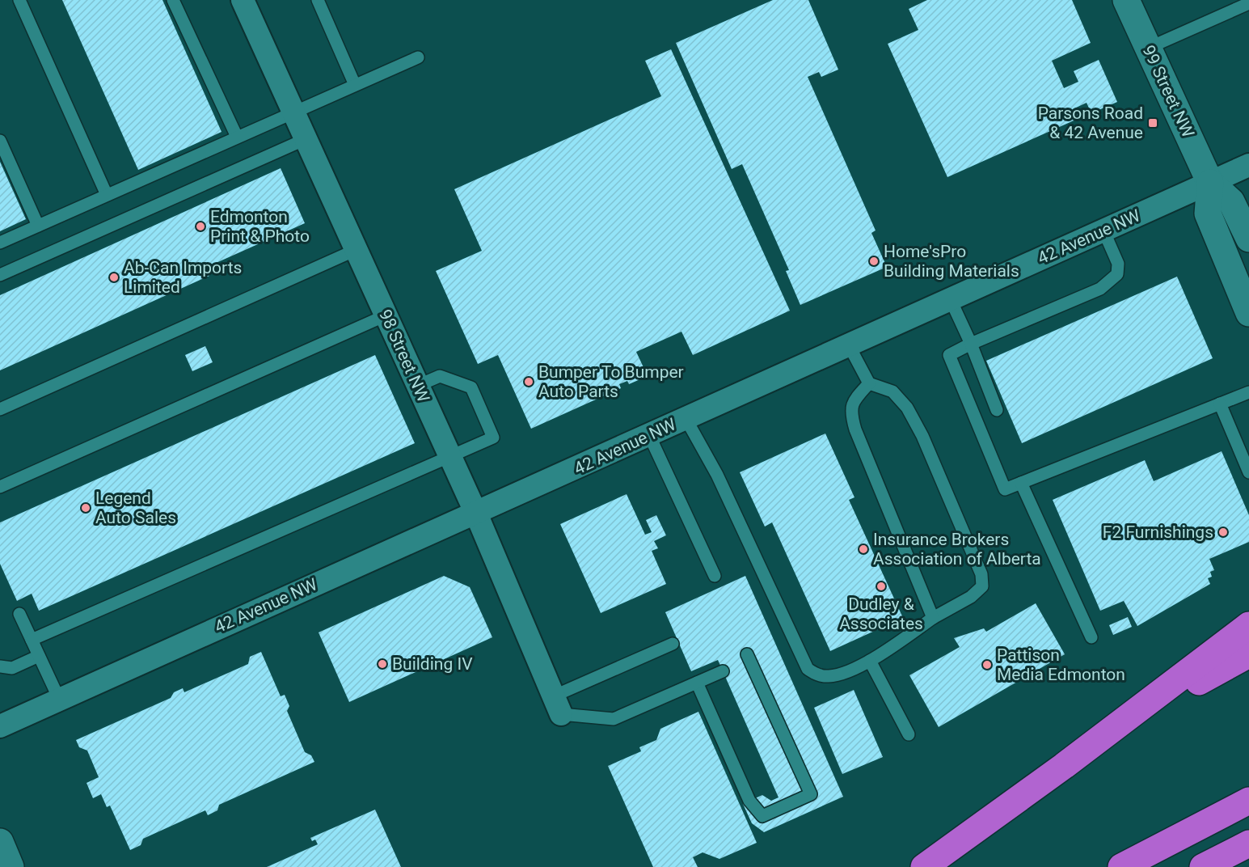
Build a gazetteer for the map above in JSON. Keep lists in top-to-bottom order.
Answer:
{
  "streets": {
    "main road": ["99 Street NW"],
    "street": ["42 Avenue NW", "98 Street NW"]
  },
  "crossings": [
    ["99 Street NW", "42 Avenue NW"],
    ["42 Avenue NW", "98 Street NW"]
  ],
  "places": {
    "transit": ["Parsons Road & 42 Avenue"],
    "other": [
      "Edmonton Print & Photo",
      "Home'sPro Building Materials",
      "Ab-Can Imports Limited",
      "Bumper To Bumper Auto Parts",
      "Legend Auto Sales",
      "F2 Furnishings",
      "Insurance Brokers Association of Alberta",
      "Dudley & Associates",
      "Building IV",
      "Pattison Media Edmonton"
    ]
  }
}
